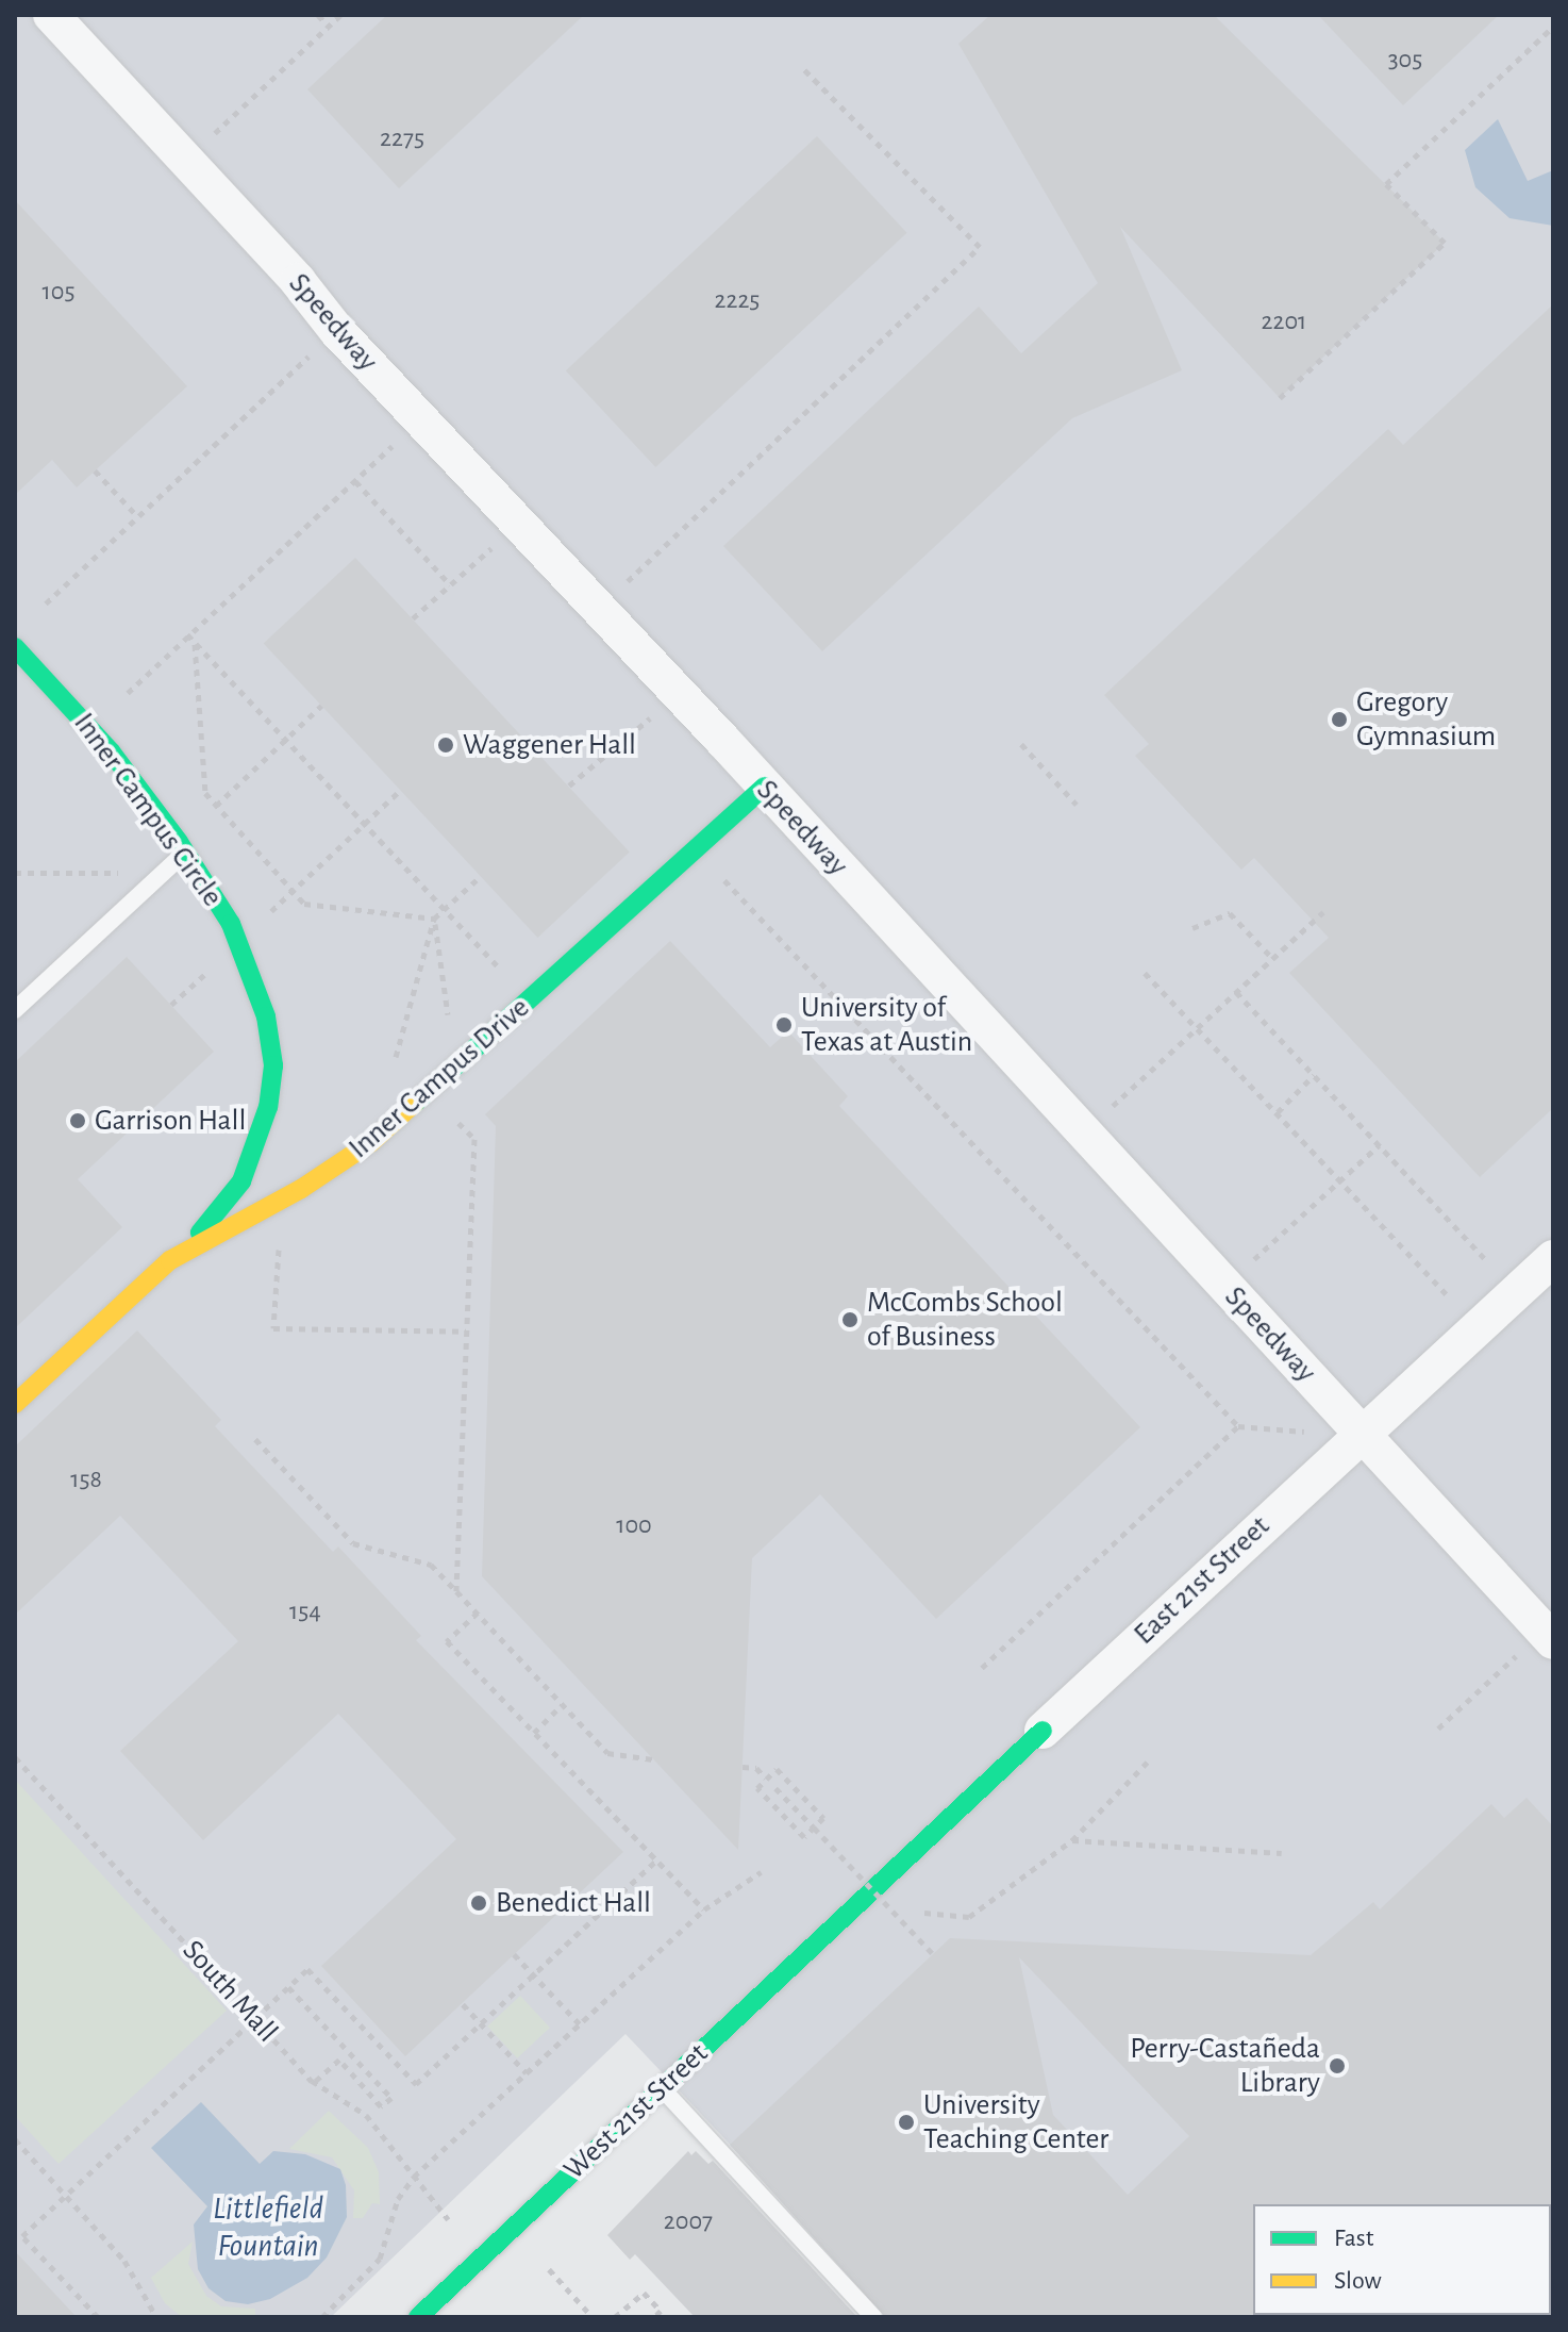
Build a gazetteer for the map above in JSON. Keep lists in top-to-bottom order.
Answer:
{
  "streets": {
    "street": [
      "Speedway",
      "Inner Campus Circle",
      "Inner Campus Drive",
      "East 21st Street",
      "West 21st Street"
    ],
    "path": ["South Mall"]
  },
  "crossings": [
    ["Speedway", "Inner Campus Drive"],
    ["Speedway", "East 21st Street"],
    ["Inner Campus Circle", "Inner Campus Drive"],
    ["East 21st Street", "West 21st Street"]
  ],
  "water": ["Littlefield Fountain"],
  "places": [
    "Gregory Gymnasium",
    "Waggener Hall",
    "University of Texas at Austin",
    "Garrison Hall",
    "McCombs School of Business",
    "Benedict Hall",
    "Perry-Castañeda Library",
    "University Teaching Center"
  ],
  "house_numbers": [
    "305",
    "2275",
    "105",
    "2225",
    "2201",
    "158",
    "100",
    "154",
    "2007"
  ],
  "legend": ["Fast", "Slow"]
}
